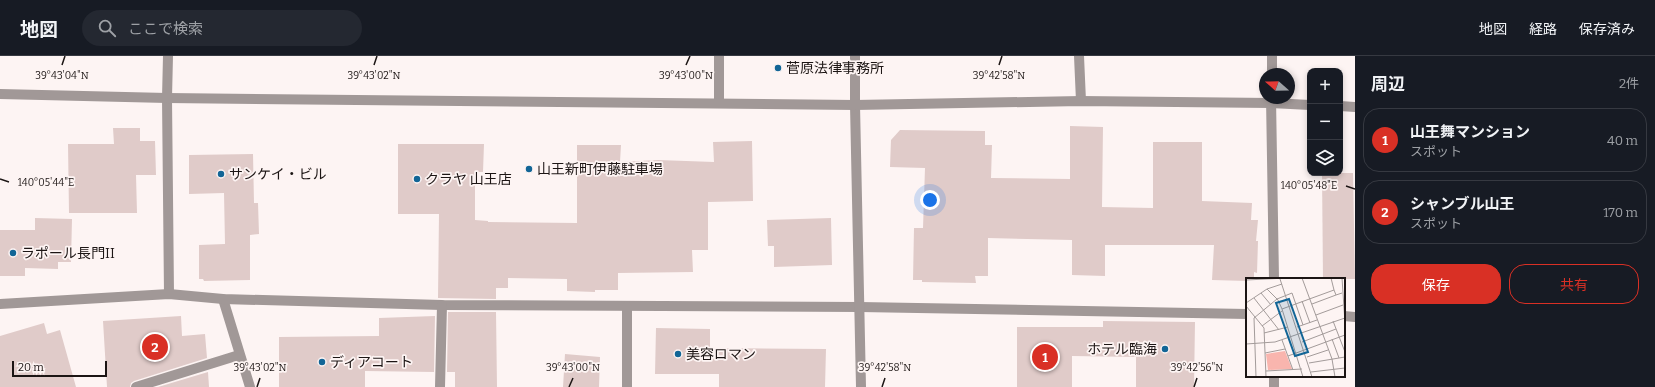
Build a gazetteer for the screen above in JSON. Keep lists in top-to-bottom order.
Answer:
{
  "places": [
    "菅原法律事務所",
    "山王新町伊藤駐車場",
    "サンケイ・ビル",
    "クラヤ 山王店",
    "ラポール長門II",
    "ホテル臨海",
    "美容ロマン",
    "ディアコート"
  ],
  "scale_bar": "20 m",
  "north": "left",
  "page": {
    "header": "地図",
    "search": "ここで検索",
    "nav": ["地図", "経路", "保存済み"],
    "heading": ["周辺", "2件"],
    "map_buttons": ["+", "−"],
    "list": [
      {
        "mark": "1",
        "name": "山王舞マンション",
        "note": "スポット",
        "value": "40 m"
      },
      {
        "mark": "2",
        "name": "シャンブル山王",
        "note": "スポット",
        "value": "170 m"
      }
    ],
    "buttons": ["保存", "共有"],
    "pins": ["2", "1"],
    "scale": "20 m"
  },
  "coordinates": [
    "39°43'04\"N",
    "39°43'02\"N",
    "39°43'00\"N",
    "39°42'58\"N",
    "140°05'44\"E",
    "140°05'48\"E",
    "39°42'56\"N"
  ]
}
